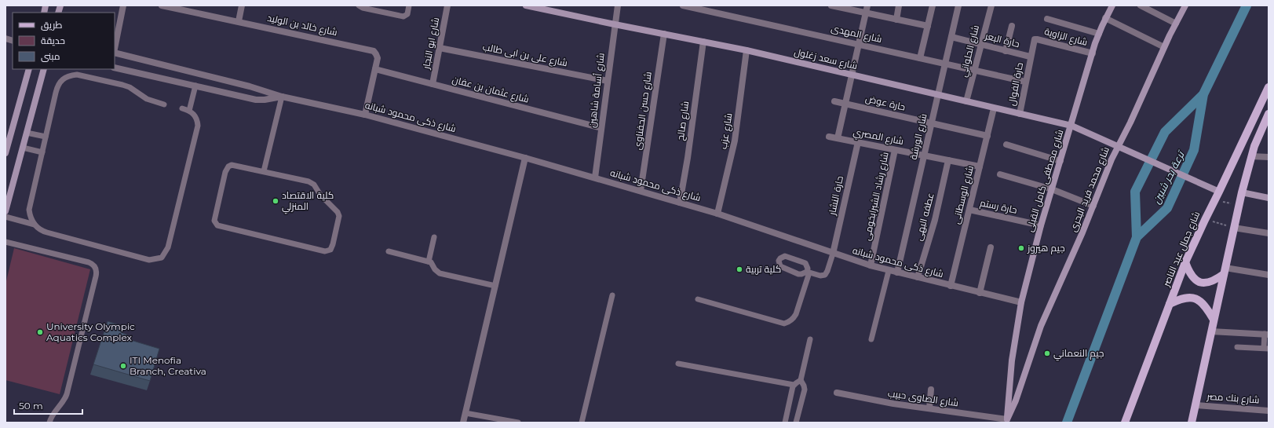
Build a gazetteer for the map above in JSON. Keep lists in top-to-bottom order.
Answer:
{
  "streets": {
    "main road": [
      "شارع سعد زغلول",
      "شارع مصطفى كامل القبلى",
      "شارع محمد فريد البحرى",
      "شارع جمال عبد الناصر"
    ],
    "street": [
      "شارع خالد بن الوليد",
      "شارع المهدى",
      "شارع الزاوية",
      "حارة البعر",
      "شارع ابو النجار",
      "شارع الحلواني",
      "شارع على بن ابى طالب",
      "حارة الفوال",
      "شارع عثمان بن عفان",
      "شارع أسامة شاهين",
      "حارة عوض",
      "شارع حسن الحفناوى",
      "شارع ذكى محمود شبانه",
      "شارع صالح",
      "شارع عزب",
      "شارع المصري",
      "شارع الورشة",
      "شارع الوسطانى",
      "حارة النشار",
      "شارع رشاد الشبرابخومى",
      "حارة رستم",
      "عطفه البهى",
      "شارع الصاوى حبيب",
      "شارع بنك مصر"
    ]
  },
  "crossings": [
    ["شارع خالد بن الوليد", "شارع عثمان بن عفان"],
    ["شارع خالد بن الوليد", "شارع ذكى محمود شبانه"],
    ["شارع المهدى", "شارع الحلواني"],
    ["شارع المهدى", "حارة الفوال"],
    ["شارع المهدى", "شارع الورشة"],
    ["شارع الزاوية", "حارة الفوال"],
    ["شارع الزاوية", "شارع مصطفى كامل القبلى"],
    ["حارة البعر", "شارع الحلواني"],
    ["حارة البعر", "حارة الفوال"],
    ["حارة البعر", "شارع الورشة"],
    ["شارع ابو النجار", "شارع على بن ابى طالب"],
    ["شارع ابو النجار", "شارع عثمان بن عفان"],
    ["شارع الحلواني", "شارع سعد زغلول"],
    ["شارع على بن ابى طالب", "شارع أسامة شاهين"],
    ["شارع سعد زغلول", "حارة الفوال"],
    ["شارع سعد زغلول", "شارع أسامة شاهين"],
    ["شارع سعد زغلول", "شارع حسن الحفناوى"],
    ["شارع سعد زغلول", "شارع صالح"],
    ["شارع سعد زغلول", "شارع عزب"],
    ["شارع سعد زغلول", "شارع الورشة"],
    ["شارع سعد زغلول", "شارع مصطفى كامل القبلى"],
    ["شارع سعد زغلول", "شارع محمد فريد البحرى"],
    ["شارع سعد زغلول", "شارع الوسطانى"],
    ["شارع سعد زغلول", "شارع جمال عبد الناصر"],
    ["شارع عثمان بن عفان", "شارع أسامة شاهين"],
    ["شارع أسامة شاهين", "شارع ذكى محمود شبانه"],
    ["حارة عوض", "شارع الورشة"],
    ["حارة عوض", "شارع الوسطانى"],
    ["شارع حسن الحفناوى", "شارع ذكى محمود شبانه"],
    ["شارع ذكى محمود شبانه", "شارع صالح"],
    ["شارع ذكى محمود شبانه", "شارع عزب"],
    ["شارع ذكى محمود شبانه", "شارع الورشة"],
    ["شارع ذكى محمود شبانه", "شارع مصطفى كامل القبلى"],
    ["شارع ذكى محمود شبانه", "شارع الوسطانى"],
    ["شارع ذكى محمود شبانه", "حارة النشار"],
    ["شارع ذكى محمود شبانه", "شارع رشاد الشبرابخومى"],
    ["شارع ذكى محمود شبانه", "عطفه البهى"],
    ["شارع المصري", "شارع الورشة"],
    ["شارع المصري", "شارع الوسطانى"],
    ["شارع المصري", "حارة النشار"],
    ["شارع المصري", "شارع رشاد الشبرابخومى"],
    ["شارع المصري", "عطفه البهى"],
    ["شارع مصطفى كامل القبلى", "شارع محمد فريد البحرى"],
    ["شارع مصطفى كامل القبلى", "حارة رستم"],
    ["شارع مصطفى كامل القبلى", "شارع الصاوى حبيب"],
    ["شارع محمد فريد البحرى", "شارع الصاوى حبيب"],
    ["شارع الوسطانى", "حارة رستم"]
  ],
  "water": ["ترعة بحر شبين"],
  "places": [
    "كلية الاقتصاد المنزلي",
    "جيم هيروز",
    "كلية تربية",
    "University Olympic Aquatics Complex",
    "جيم النعماني",
    "ITI Menofia Branch, Creativa"
  ],
  "legend": ["طريق", "حديقة", "مبنى"],
  "scale_bar": "50 m"
}
